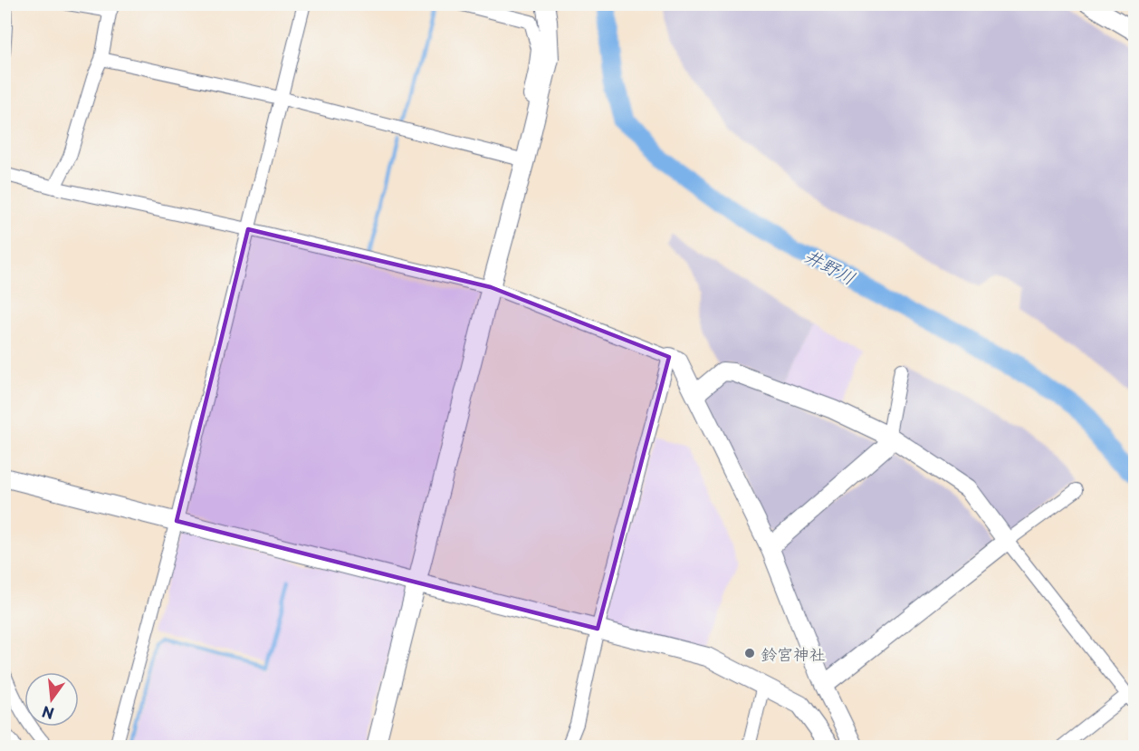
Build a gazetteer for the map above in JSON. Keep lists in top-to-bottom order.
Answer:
{
  "water": ["井野川"],
  "places": ["鈴宮神社"],
  "north": "bottom"
}
